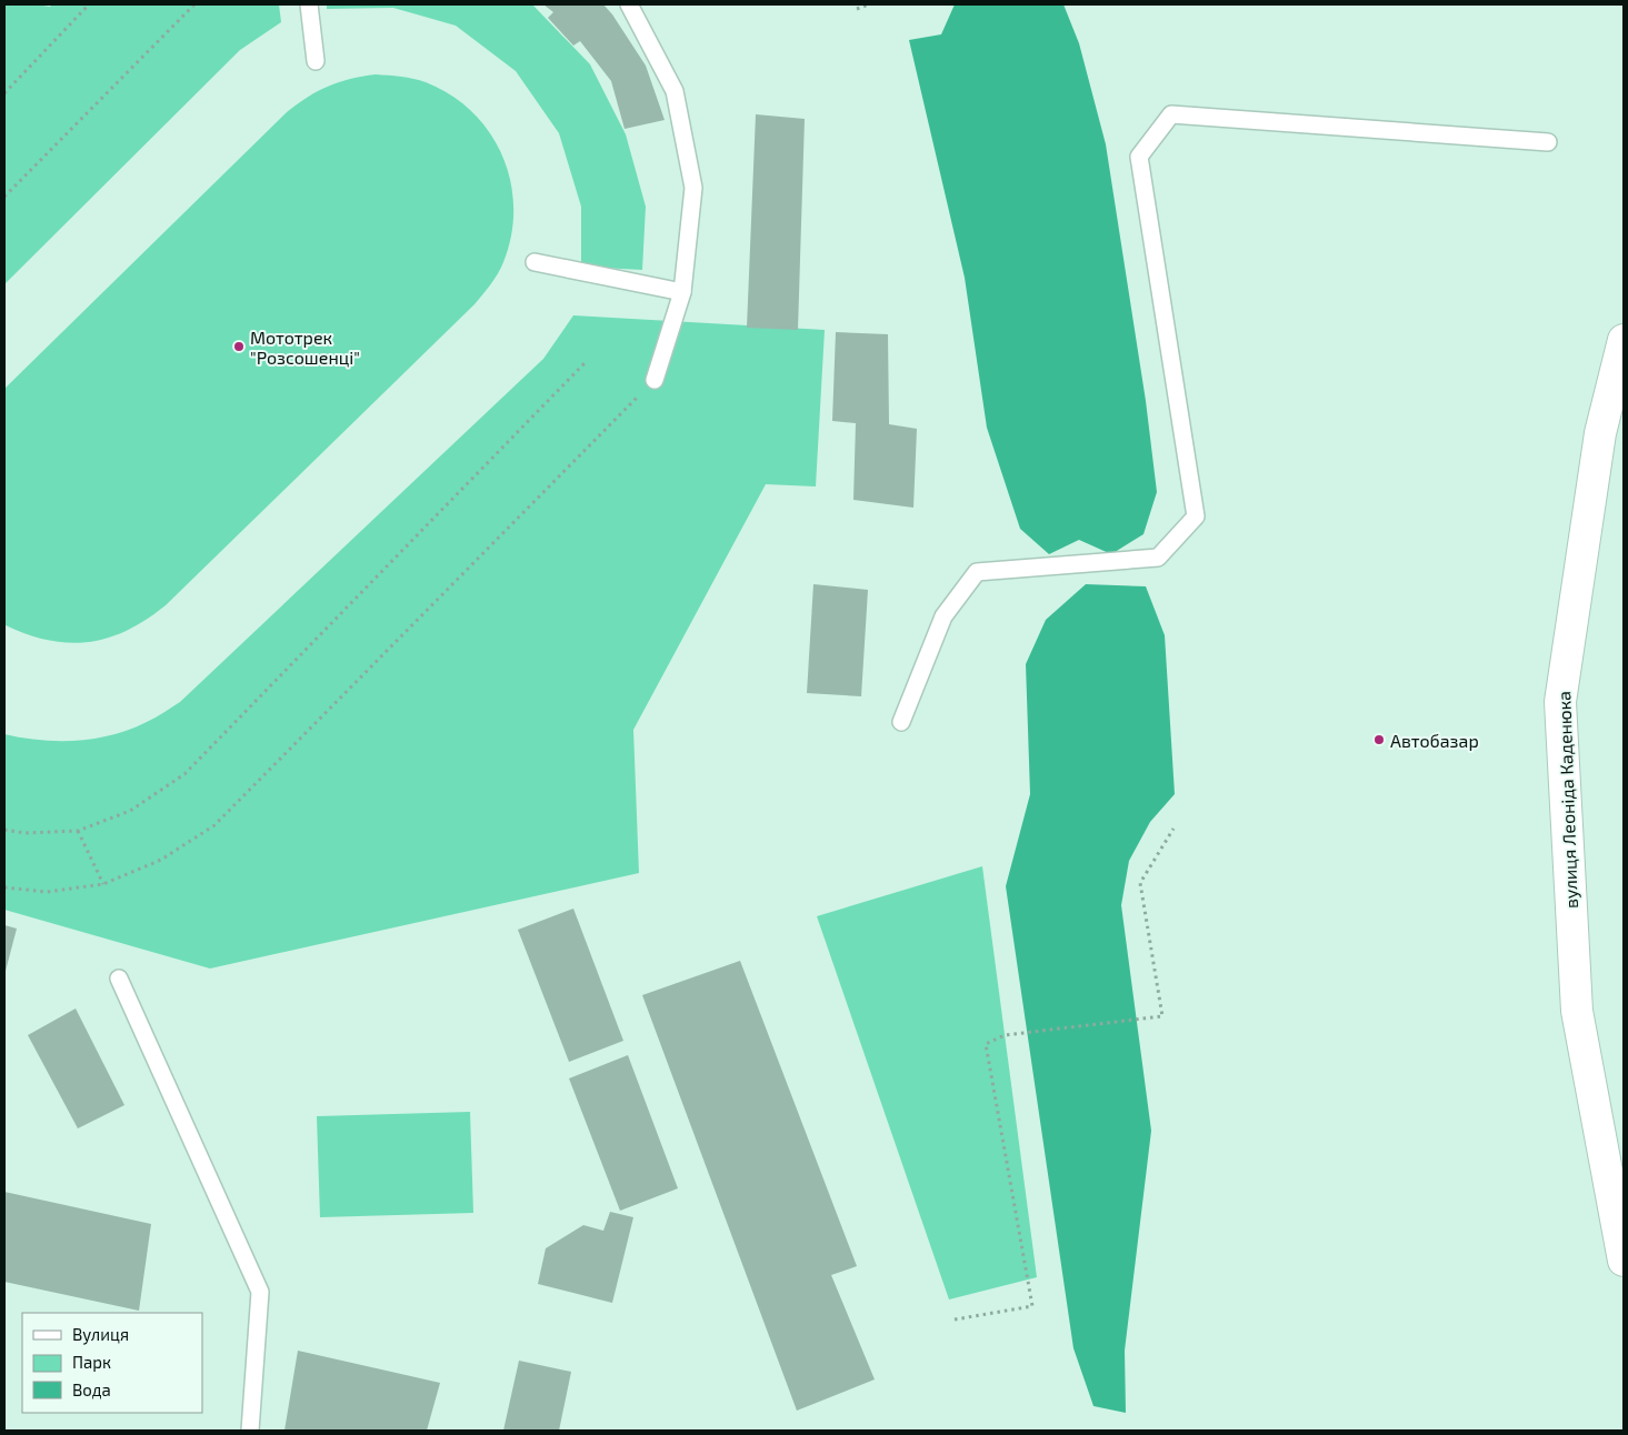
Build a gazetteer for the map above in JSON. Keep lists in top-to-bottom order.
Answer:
{
  "streets": {
    "street": ["вулиця Леоніда Каденюка"]
  },
  "places": ["Мототрек \"Розсошенці\"", "Автобазар"],
  "legend": ["Вулиця", "Парк", "Вода"]
}
